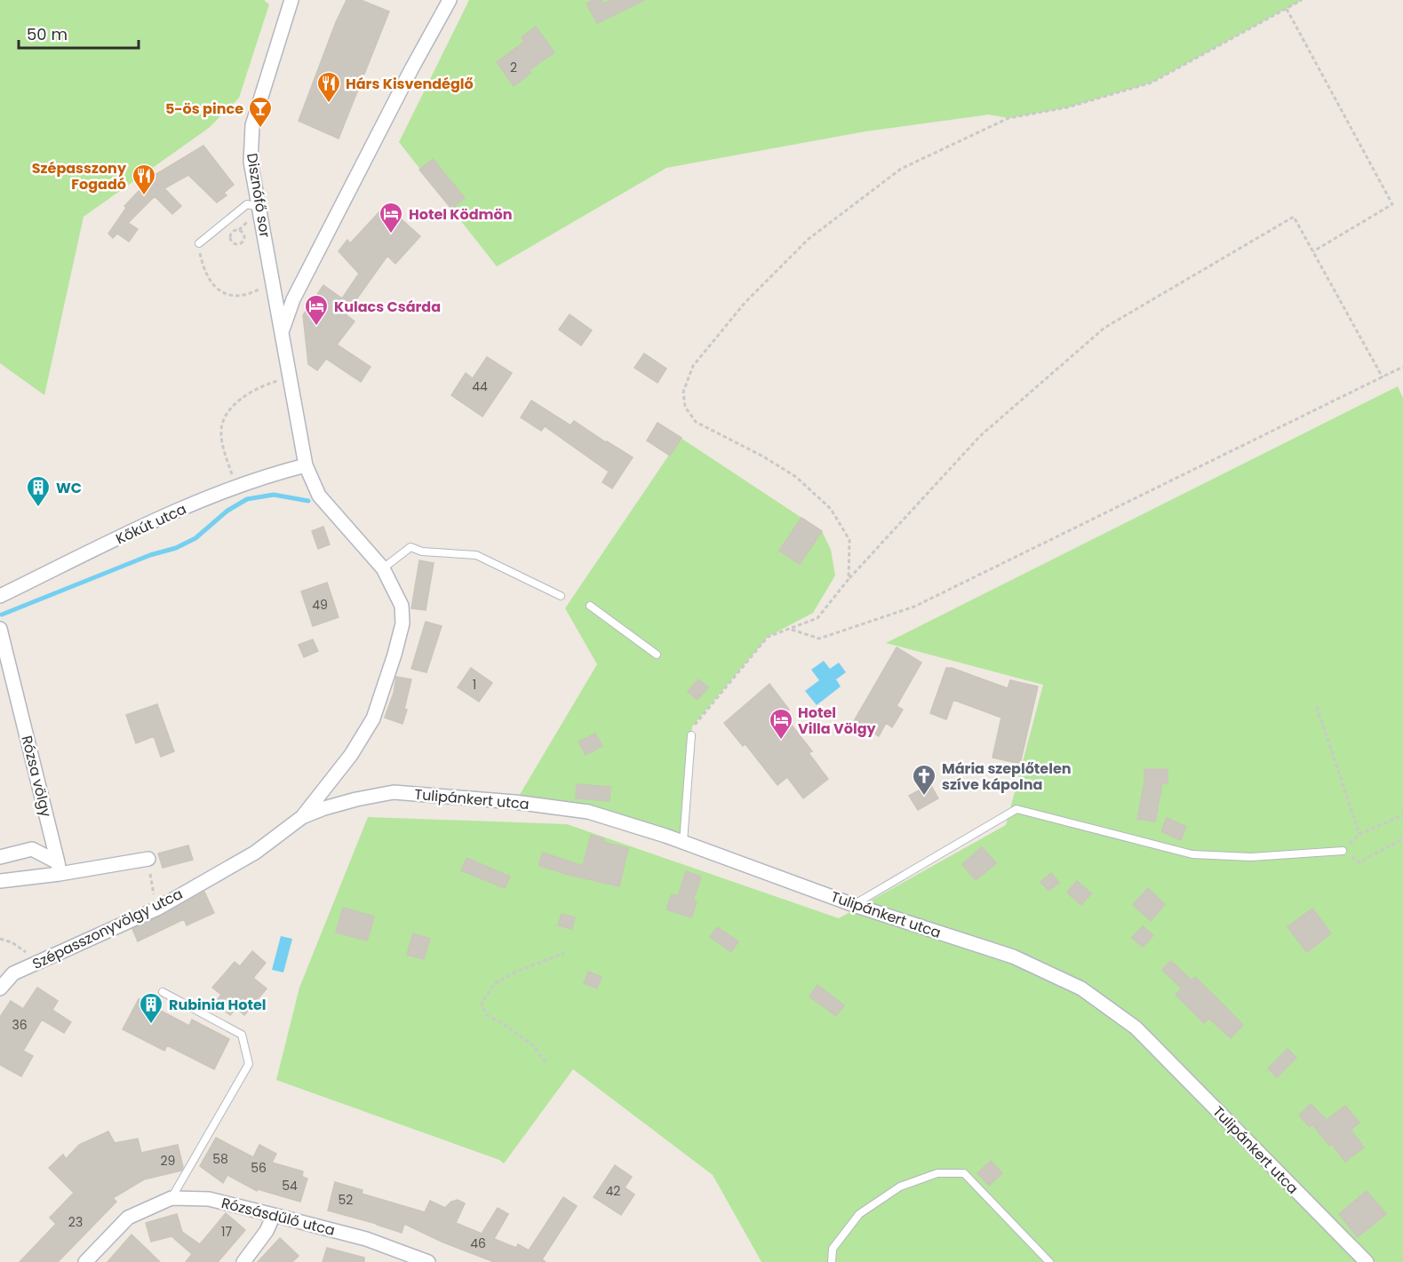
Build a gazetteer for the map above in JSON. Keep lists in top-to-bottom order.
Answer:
{
  "streets": {
    "street": [
      "Disznófő sor",
      "Kőkút utca",
      "Rózsa völgy",
      "Tulipánkert utca",
      "Szépasszonyvölgy utca",
      "Rózsásdűlő utca"
    ]
  },
  "crossings": [
    ["Disznófő sor", "Szépasszonyvölgy utca"],
    ["Kőkút utca", "Szépasszonyvölgy utca"],
    ["Tulipánkert utca", "Szépasszonyvölgy utca"]
  ],
  "places": {
    "restaurant": ["Hárs Kisvendéglő", "Szépasszony Fogadó"],
    "bar": ["5-ös pince"],
    "hotel": ["Hotel Ködmön", "Kulacs Csárda", "Hotel Villa Völgy"],
    "building": ["WC", "Rubinia Hotel"],
    "church": ["Mária szeplőtelen szíve kápolna"]
  },
  "house_numbers": [
    "2",
    "44",
    "49",
    "1",
    "36",
    "58",
    "29",
    "56",
    "54",
    "42",
    "52",
    "23",
    "17",
    "46"
  ],
  "scale_bar": "50 m"
}
